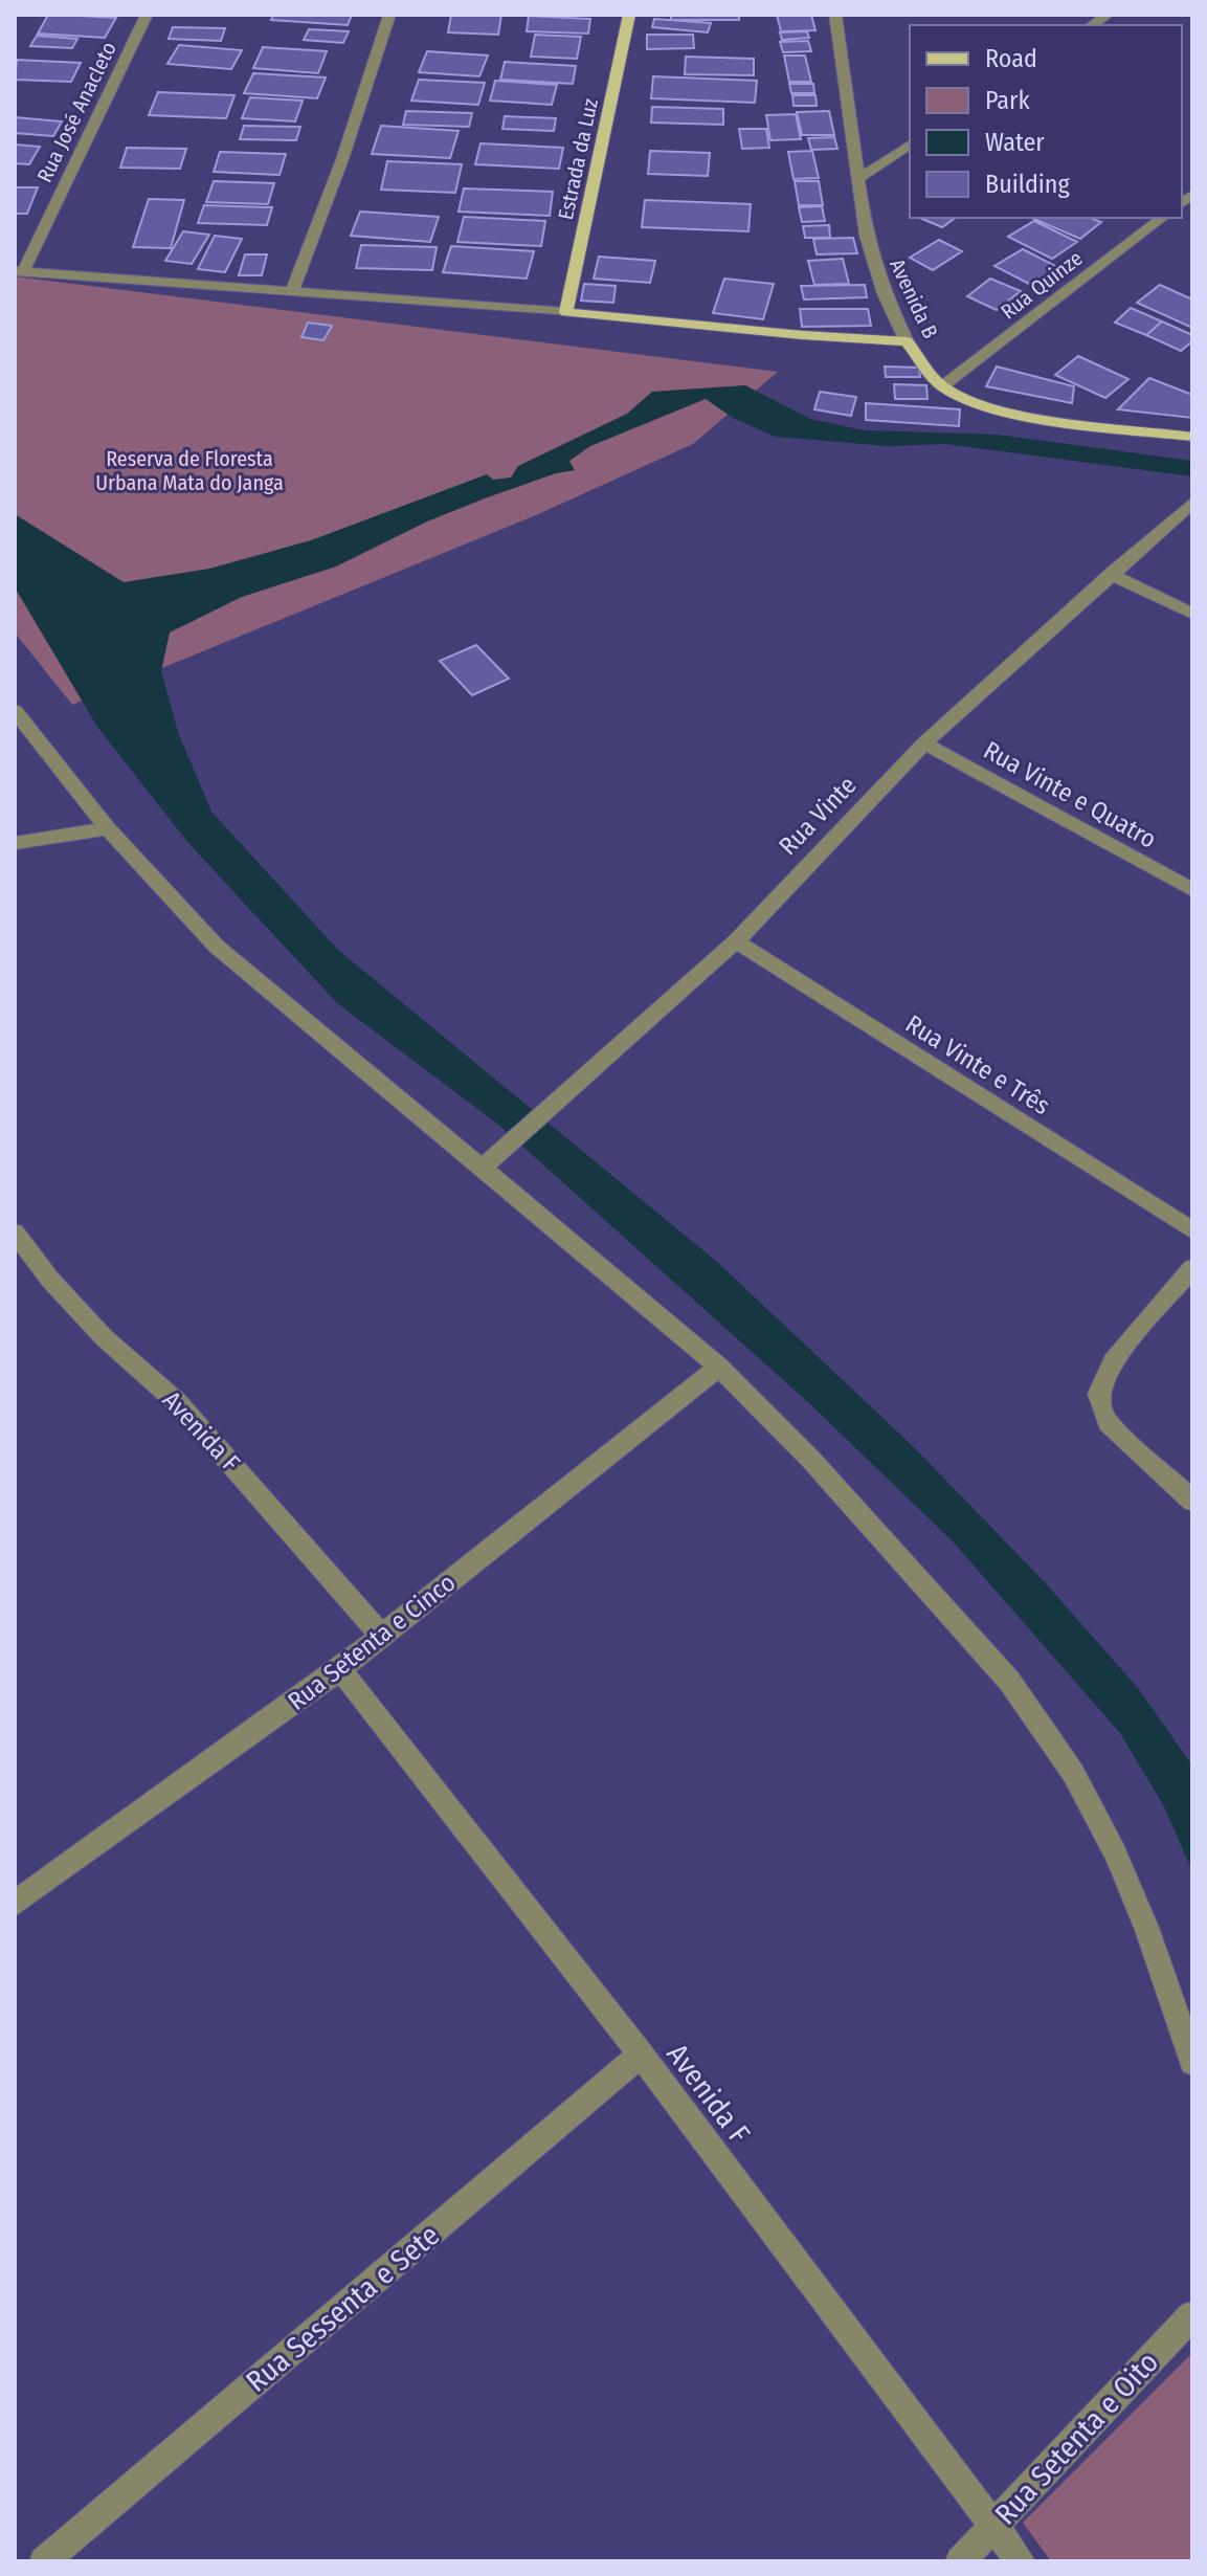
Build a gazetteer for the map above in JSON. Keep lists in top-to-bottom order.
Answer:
{
  "streets": {
    "main road": ["Estrada da Luz", "Avenida B"],
    "street": [
      "Rua José Anacleto",
      "Rua Quinze",
      "Rua Vinte e Quatro",
      "Rua Vinte",
      "Rua Vinte e Três",
      "Avenida F",
      "Rua Setenta e Cinco",
      "Rua Sessenta e Sete",
      "Rua Setenta e Oito"
    ]
  },
  "crossings": [
    ["Rua Quinze", "Avenida B"],
    ["Rua Vinte e Quatro", "Rua Vinte"],
    ["Rua Vinte", "Rua Vinte e Três"],
    ["Avenida F", "Rua Setenta e Cinco"],
    ["Avenida F", "Rua Sessenta e Sete"],
    ["Avenida F", "Rua Setenta e Oito"]
  ],
  "parks": ["Reserva de Floresta Urbana Mata do Janga"],
  "legend": [
    "Road",
    "Park",
    "Water",
    "Building"
  ]
}
